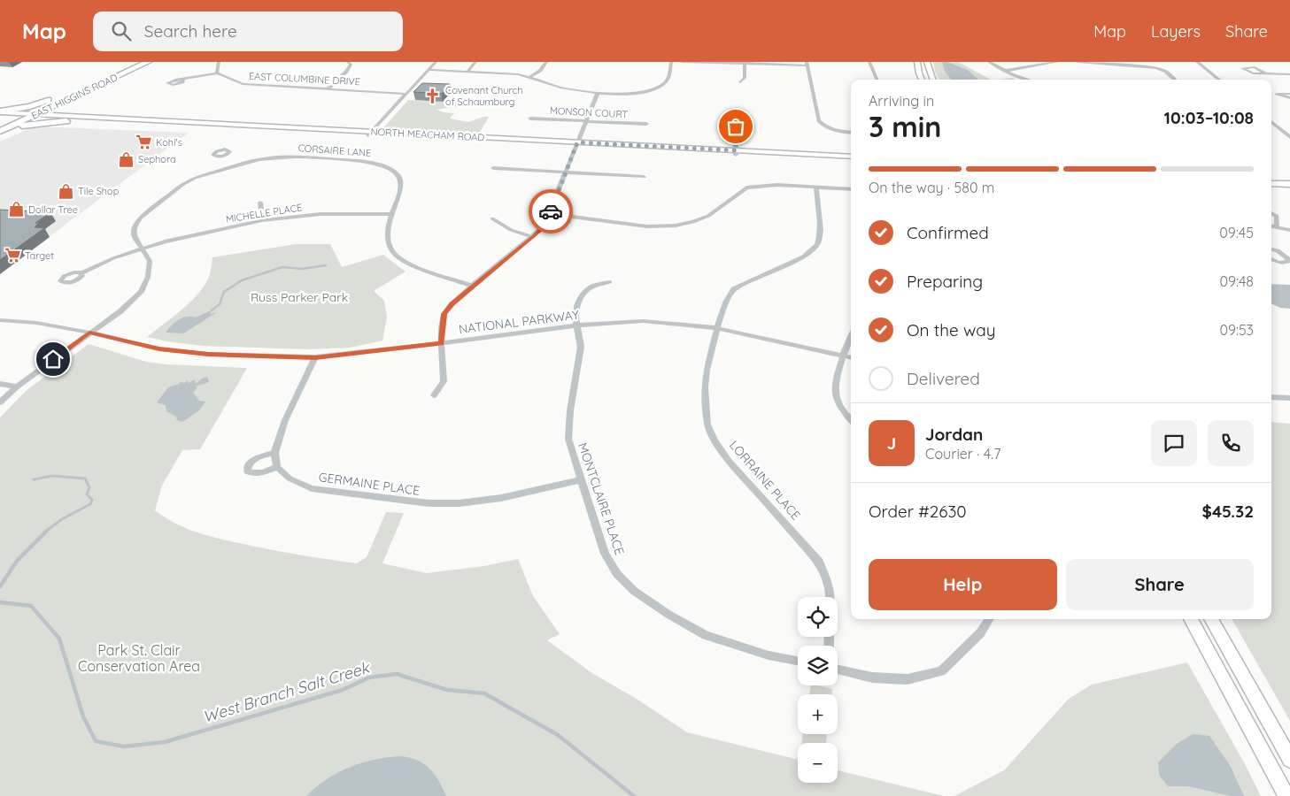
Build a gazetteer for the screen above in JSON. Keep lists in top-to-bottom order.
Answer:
{
  "streets": {
    "main road": ["EAST HIGGINS ROAD", "NORTH MEACHAM ROAD"],
    "street": [
      "EAST COLUMBINE DRIVE",
      "MONSON COURT",
      "CORSAIRE LANE",
      "MICHELLE PLACE",
      "NATIONAL PARKWAY",
      "LORRAINE PLACE",
      "GERMAINE PLACE",
      "MONTCLAIRE PLACE"
    ]
  },
  "crossings": [
    ["EAST HIGGINS ROAD", "NORTH MEACHAM ROAD"],
    ["CORSAIRE LANE", "MICHELLE PLACE"],
    ["NATIONAL PARKWAY", "LORRAINE PLACE"],
    ["NATIONAL PARKWAY", "MONTCLAIRE PLACE"],
    ["GERMAINE PLACE", "MONTCLAIRE PLACE"]
  ],
  "water": ["West Branch Salt Creek"],
  "parks": ["Russ Parker Park", "Park St. Clair Conservation Area"],
  "places": {
    "church": ["Covenant Church of Schaumburg"],
    "supermarket": ["Kohl's", "Target"],
    "shop": ["Sephora", "Tile Shop", "Dollar Tree"]
  },
  "page": {
    "header": "Map",
    "search": "Search here",
    "nav": ["Map", "Layers", "Share"],
    "heading": ["3 min", "Arriving in", "10:03–10:08"],
    "panel": [
      "Jordan",
      "Courier · 4.7",
      "Order #2630",
      "$45.32"
    ],
    "bar": "On the way · 580 m",
    "list": [
      ["Confirmed", "09:45"],
      ["Preparing", "09:48"],
      ["On the way", "09:53"],
      "Delivered"
    ],
    "round": "J",
    "buttons": ["Help", "Share"],
    "map_buttons": ["+", "−"]
  }
}
